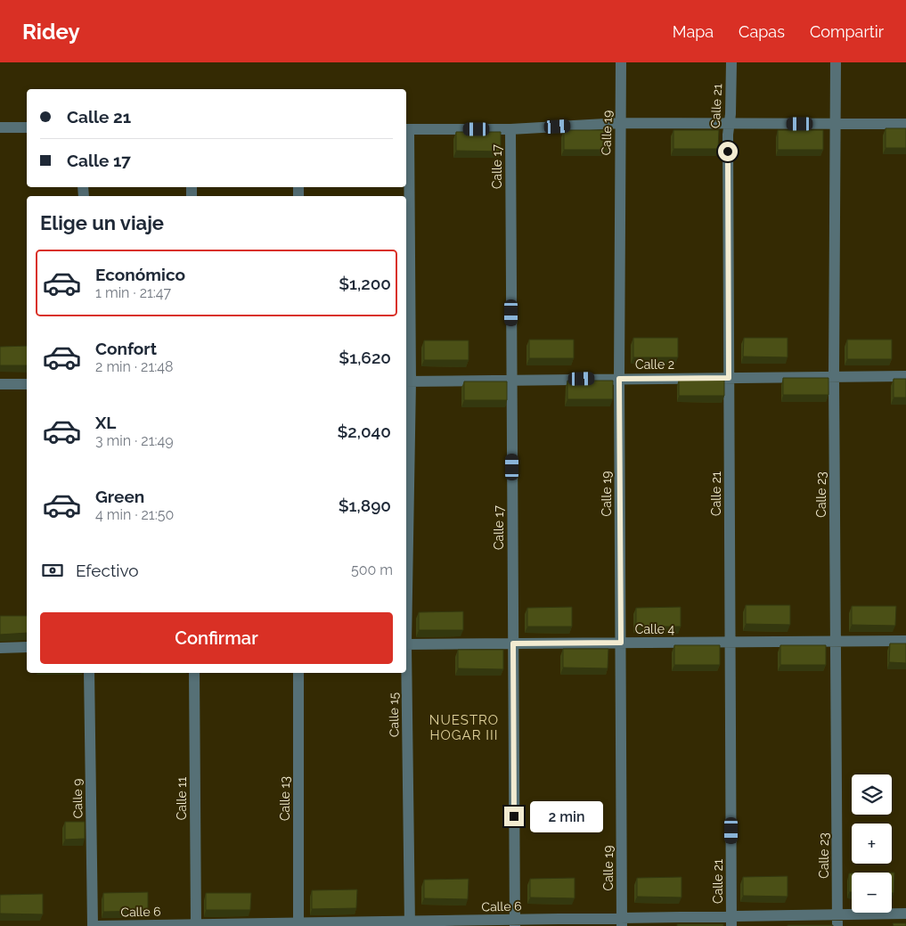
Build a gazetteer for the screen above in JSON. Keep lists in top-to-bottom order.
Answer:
{
  "streets": {
    "street": [
      "Calle 21",
      "Calle 19",
      "Calle 17",
      "Calle 2",
      "Calle 23",
      "Calle 4",
      "Calle 15",
      "Calle 9",
      "Calle 11",
      "Calle 13",
      "Calle 6"
    ]
  },
  "crossings": [
    ["Calle 21", "Calle 2"],
    ["Calle 21", "Calle 4"],
    ["Calle 21", "Calle 6"],
    ["Calle 19", "Calle 2"],
    ["Calle 19", "Calle 4"],
    ["Calle 19", "Calle 6"],
    ["Calle 17", "Calle 2"],
    ["Calle 17", "Calle 4"],
    ["Calle 17", "Calle 6"],
    ["Calle 2", "Calle 23"],
    ["Calle 2", "Calle 15"],
    ["Calle 23", "Calle 4"],
    ["Calle 23", "Calle 6"],
    ["Calle 15", "Calle 6"],
    ["Calle 11", "Calle 6"],
    ["Calle 13", "Calle 6"]
  ],
  "districts": ["NUESTRO HOGAR III"],
  "page": {
    "header": "Ridey",
    "nav": ["Mapa", "Capas", "Compartir"],
    "banner": ["Calle 21", "Calle 17"],
    "heading": "Elige un viaje",
    "list": [
      {
        "name": "Económico",
        "note": "1 min · 21:47",
        "value": "$1,200"
      },
      {
        "name": "Confort",
        "note": "2 min · 21:48",
        "value": "$1,620"
      },
      {
        "name": "XL",
        "note": "3 min · 21:49",
        "value": "$2,040"
      },
      {
        "name": "Green",
        "note": "4 min · 21:50",
        "value": "$1,890"
      }
    ],
    "pay": ["Efectivo", "500 m"],
    "buttons": "Confirmar",
    "map_buttons": ["+", "−"],
    "bubble": "2 min"
  }
}
